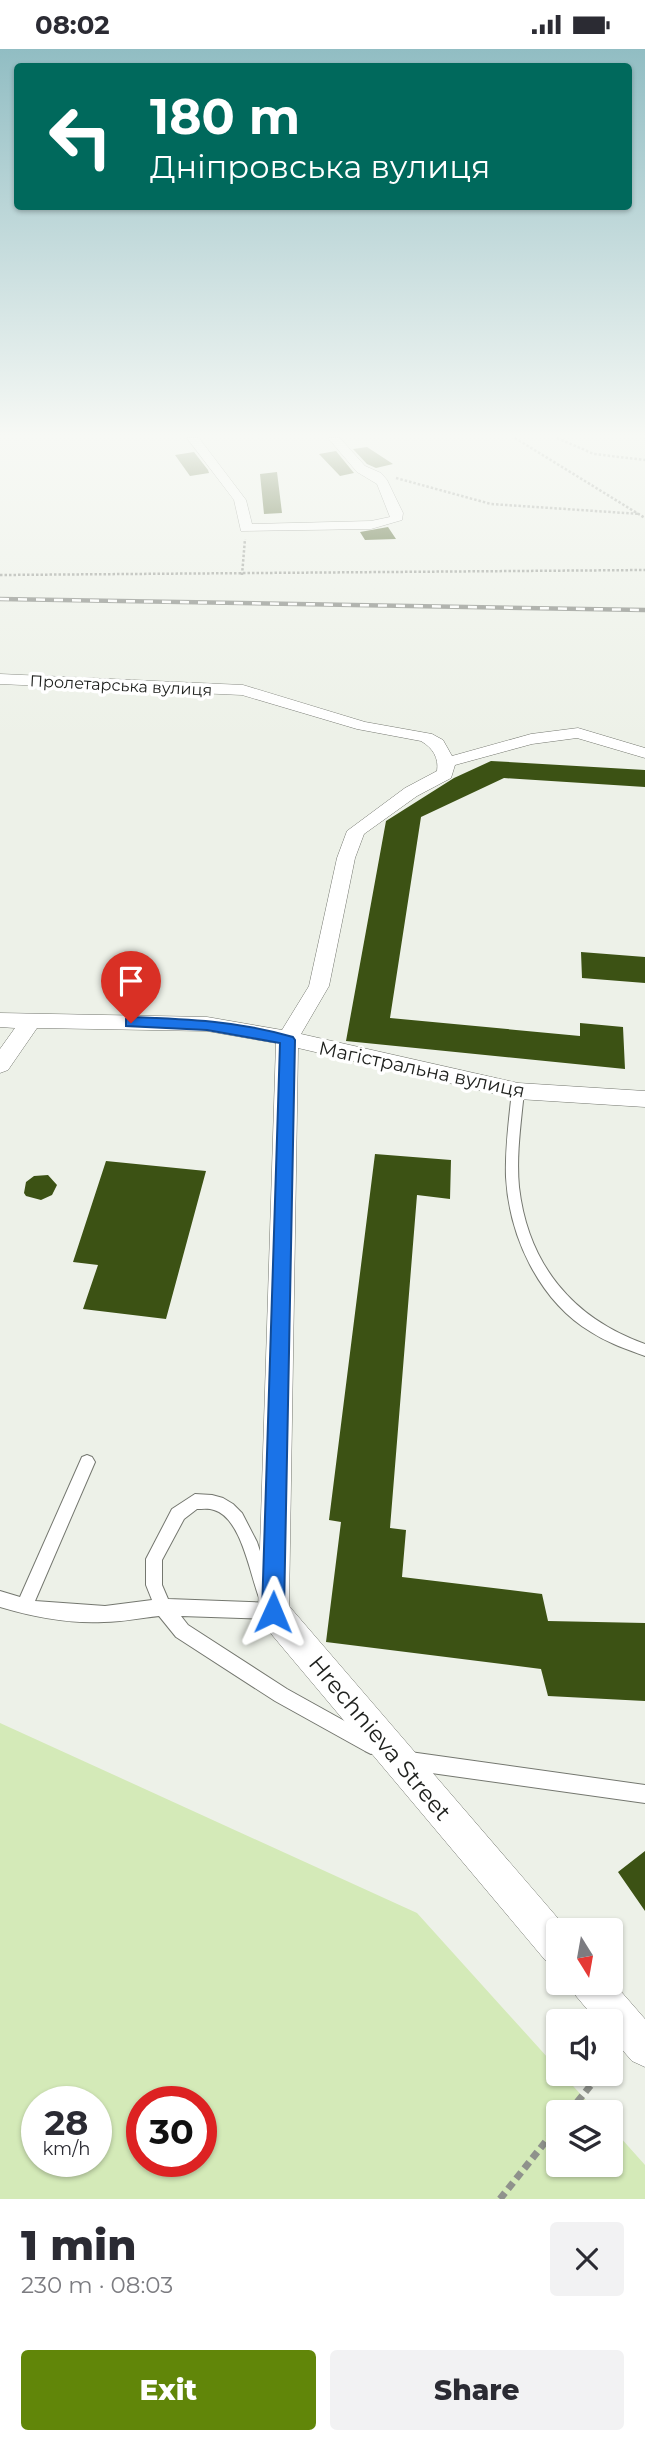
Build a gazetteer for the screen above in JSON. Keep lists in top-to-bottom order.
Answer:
{
  "streets": {
    "street": ["Пролетарська вулиця", "Магістральна вулиця", "Hrechnieva Street"]
  },
  "crossings": [
    ["Пролетарська вулиця", "Магістральна вулиця"]
  ],
  "north": "bottom",
  "page": {
    "status": "08:02",
    "turn": ["180 m", "Дніпровська вулиця"],
    "speed": "28 km/h",
    "limit": "30",
    "heading": ["1 min", "230 m · 08:03"],
    "buttons": ["Exit", "Share"]
  }
}
